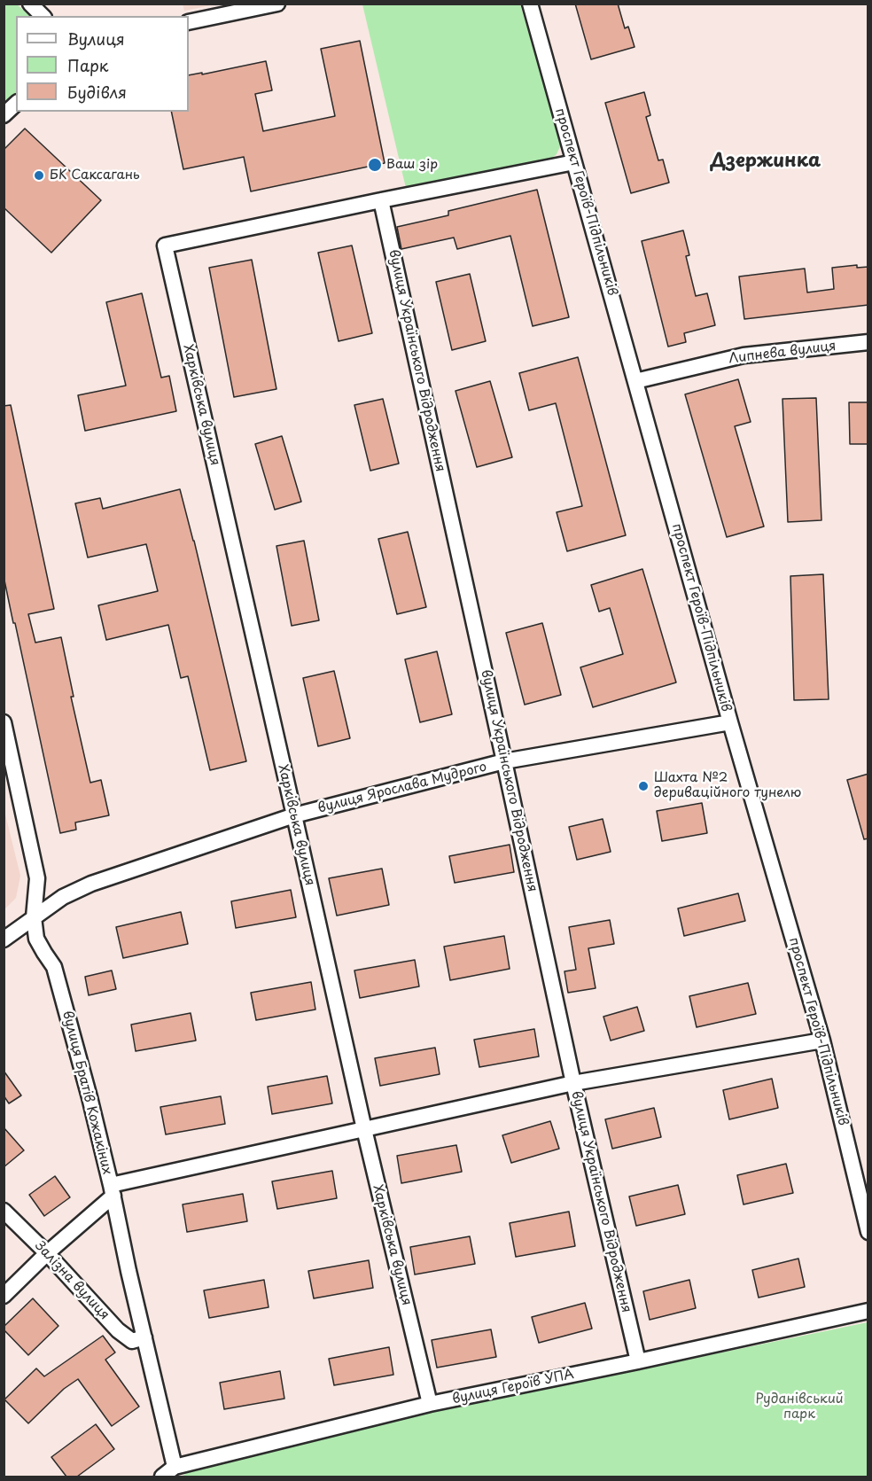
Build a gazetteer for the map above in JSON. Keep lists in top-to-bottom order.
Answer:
{
  "streets": {
    "street": [
      "проспект Героїв-Підпільників",
      "Липнева вулиця",
      "вулиця Українського Відродження",
      "Харківська вулиця",
      "вулиця Ярослава Мудрого",
      "вулиця Братів Кожакіних",
      "Залізна вулиця",
      "вулиця Героїв УПА"
    ]
  },
  "crossings": [
    ["проспект Героїв-Підпільників", "Липнева вулиця"],
    ["проспект Героїв-Підпільників", "вулиця Ярослава Мудрого"],
    ["вулиця Українського Відродження", "Харківська вулиця"],
    ["вулиця Українського Відродження", "вулиця Ярослава Мудрого"],
    ["вулиця Українського Відродження", "вулиця Героїв УПА"],
    ["Харківська вулиця", "вулиця Ярослава Мудрого"],
    ["Харківська вулиця", "вулиця Героїв УПА"],
    ["вулиця Ярослава Мудрого", "вулиця Братів Кожакіних"],
    ["вулиця Братів Кожакіних", "Залізна вулиця"],
    ["вулиця Братів Кожакіних", "вулиця Героїв УПА"]
  ],
  "districts": ["Дзержинка"],
  "parks": ["Руданівський парк"],
  "places": ["Ваш зір", "БК Саксагань", "Шахта №2 дериваційного тунелю"],
  "legend": ["Вулиця", "Парк", "Будівля"]
}
